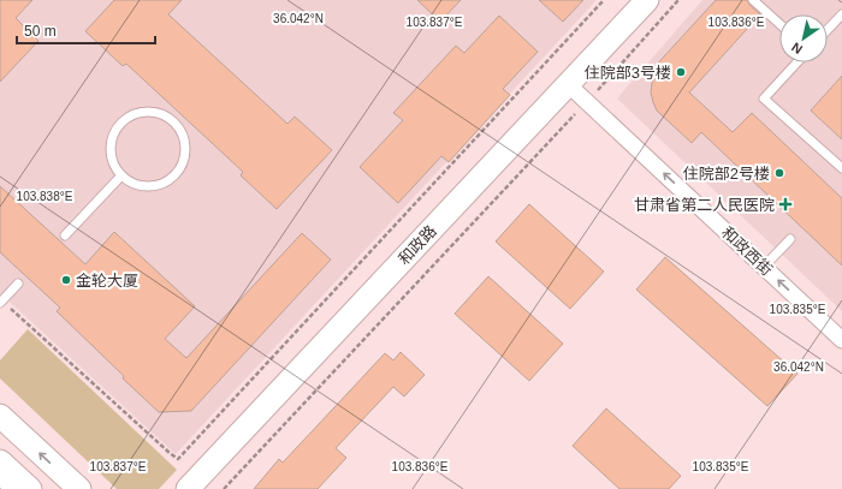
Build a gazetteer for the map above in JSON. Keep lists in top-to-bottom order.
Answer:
{
  "streets": {
    "main road": ["和政路"],
    "street": ["和政西街"]
  },
  "crossings": [
    ["和政路", "和政西街"]
  ],
  "one_way": ["和政西街"],
  "places": {
    "other": ["住院部3号楼", "住院部2号楼", "金轮大厦"],
    "health": ["甘肃省第二人民医院"]
  },
  "scale_bar": "50 m",
  "north": "bottom left",
  "coordinates": [
    "36.042°N",
    "103.837°E",
    "103.836°E",
    "103.838°E",
    "103.835°E"
  ]
}
